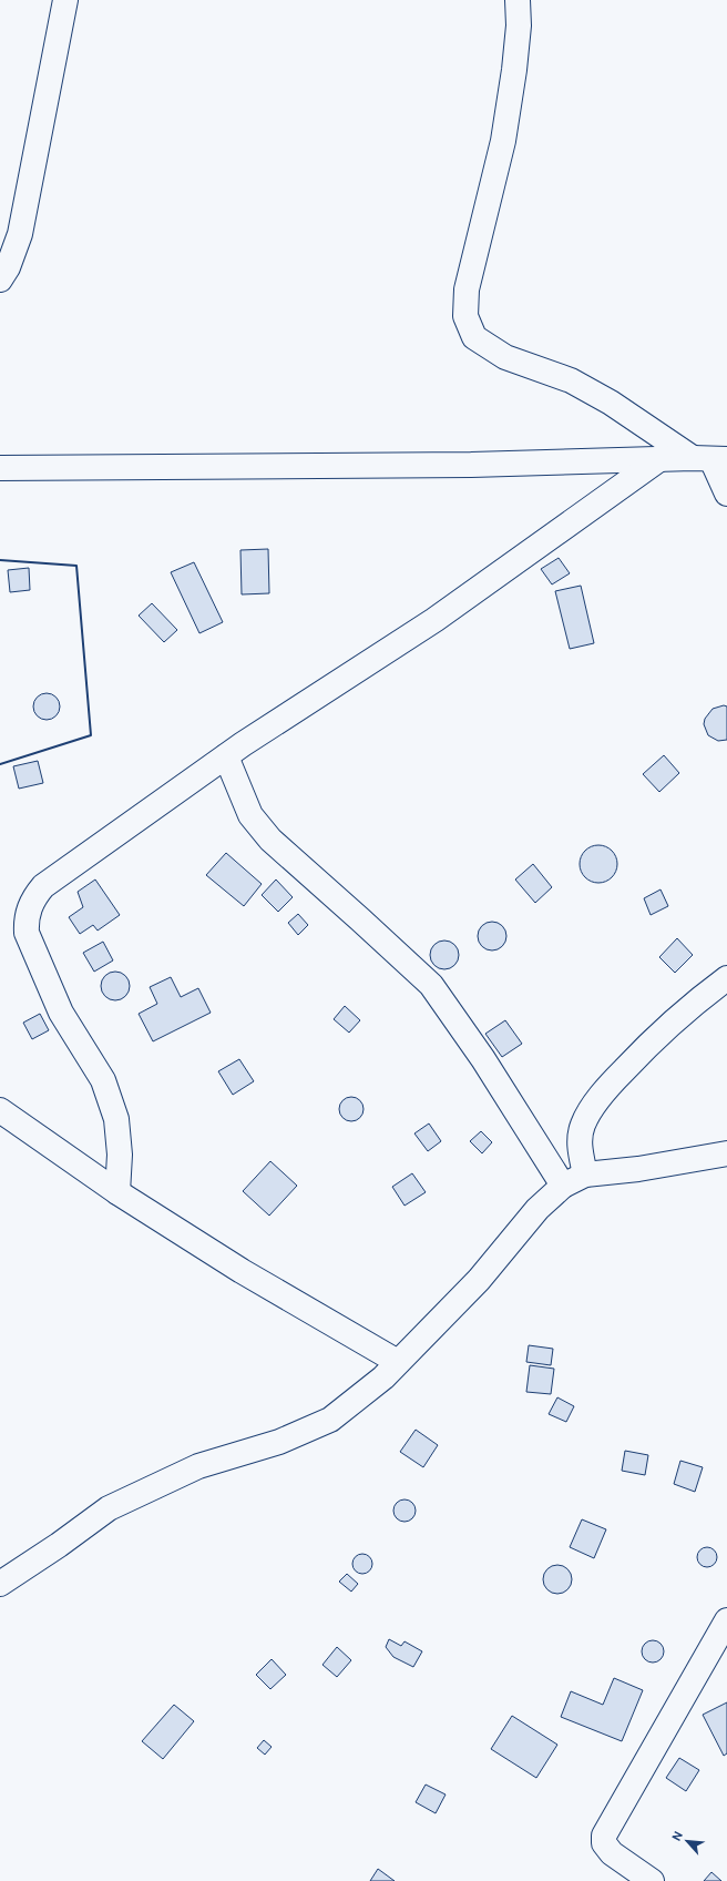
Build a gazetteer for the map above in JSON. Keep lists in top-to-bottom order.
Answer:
{
  "north": "top left"
}
